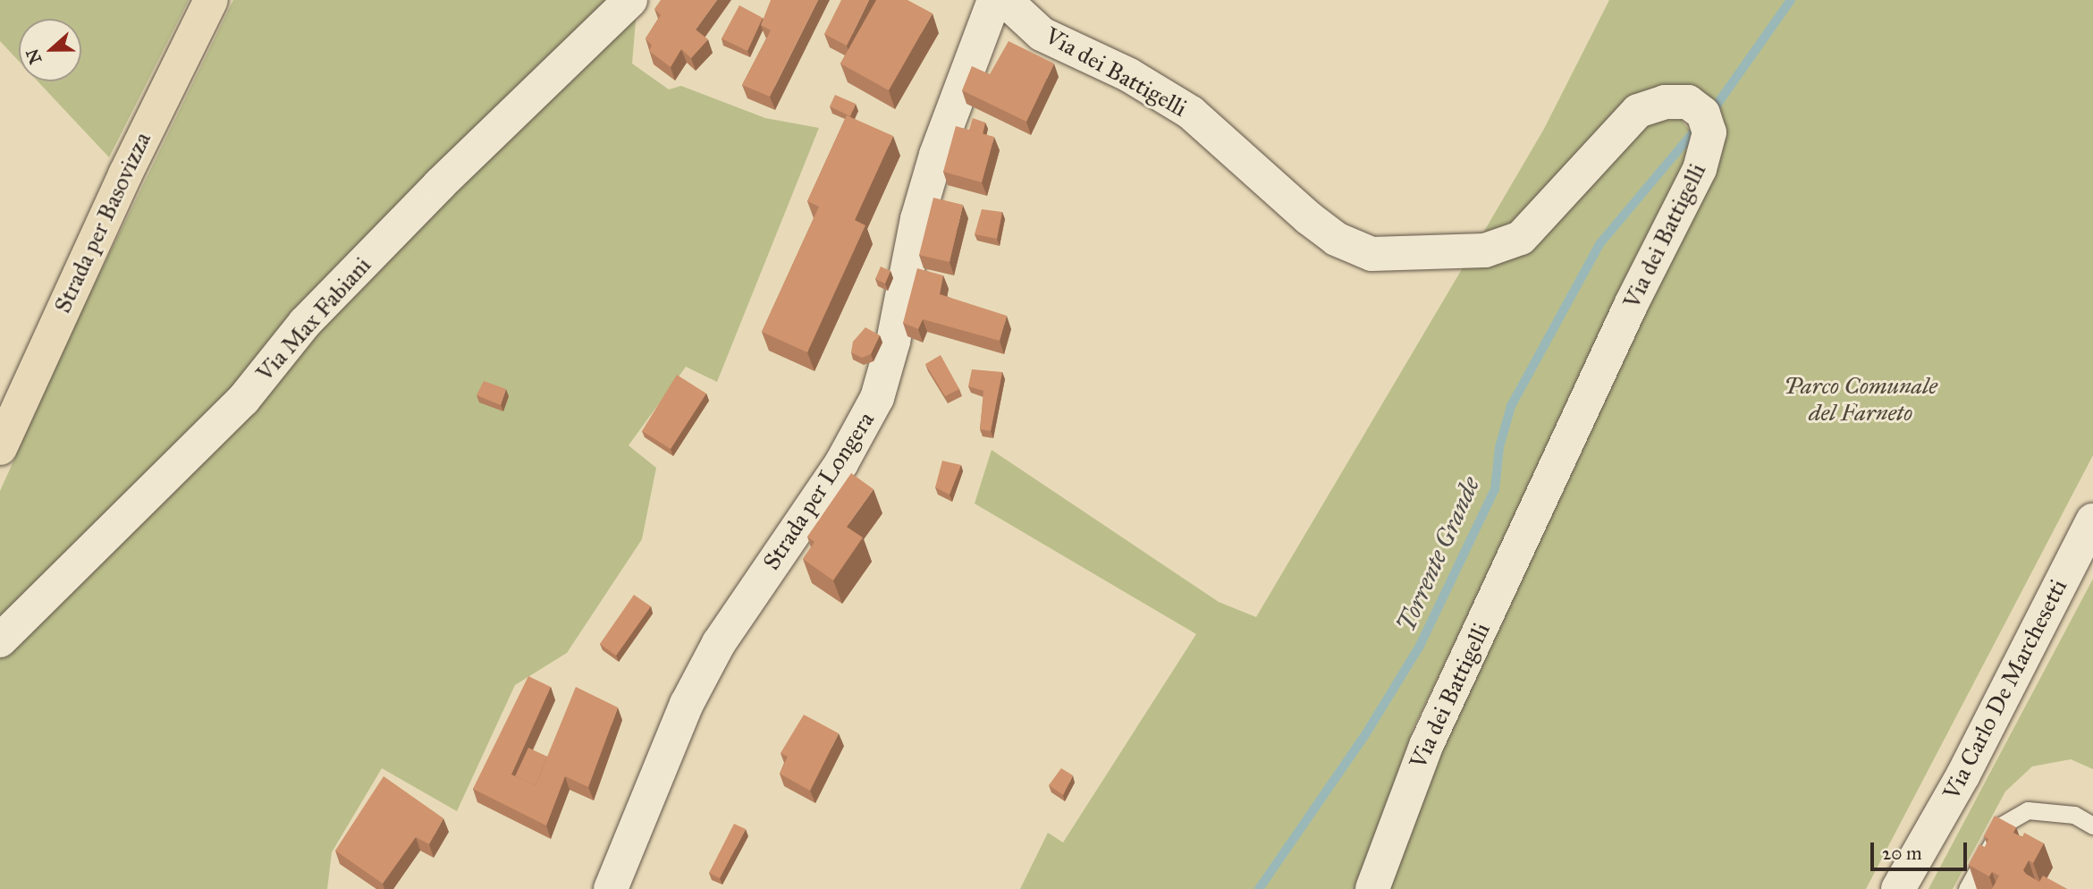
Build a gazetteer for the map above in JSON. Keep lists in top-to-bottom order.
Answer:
{
  "streets": {
    "main road": ["Strada per Basovizza"],
    "street": [
      "Via dei Battigelli",
      "Via Max Fabiani",
      "Strada per Longera",
      "Via Carlo De Marchesetti"
    ]
  },
  "water": ["Torrente Grande"],
  "parks": ["Parco Comunale del Farneto"],
  "scale_bar": "20 m",
  "north": "left"
}
